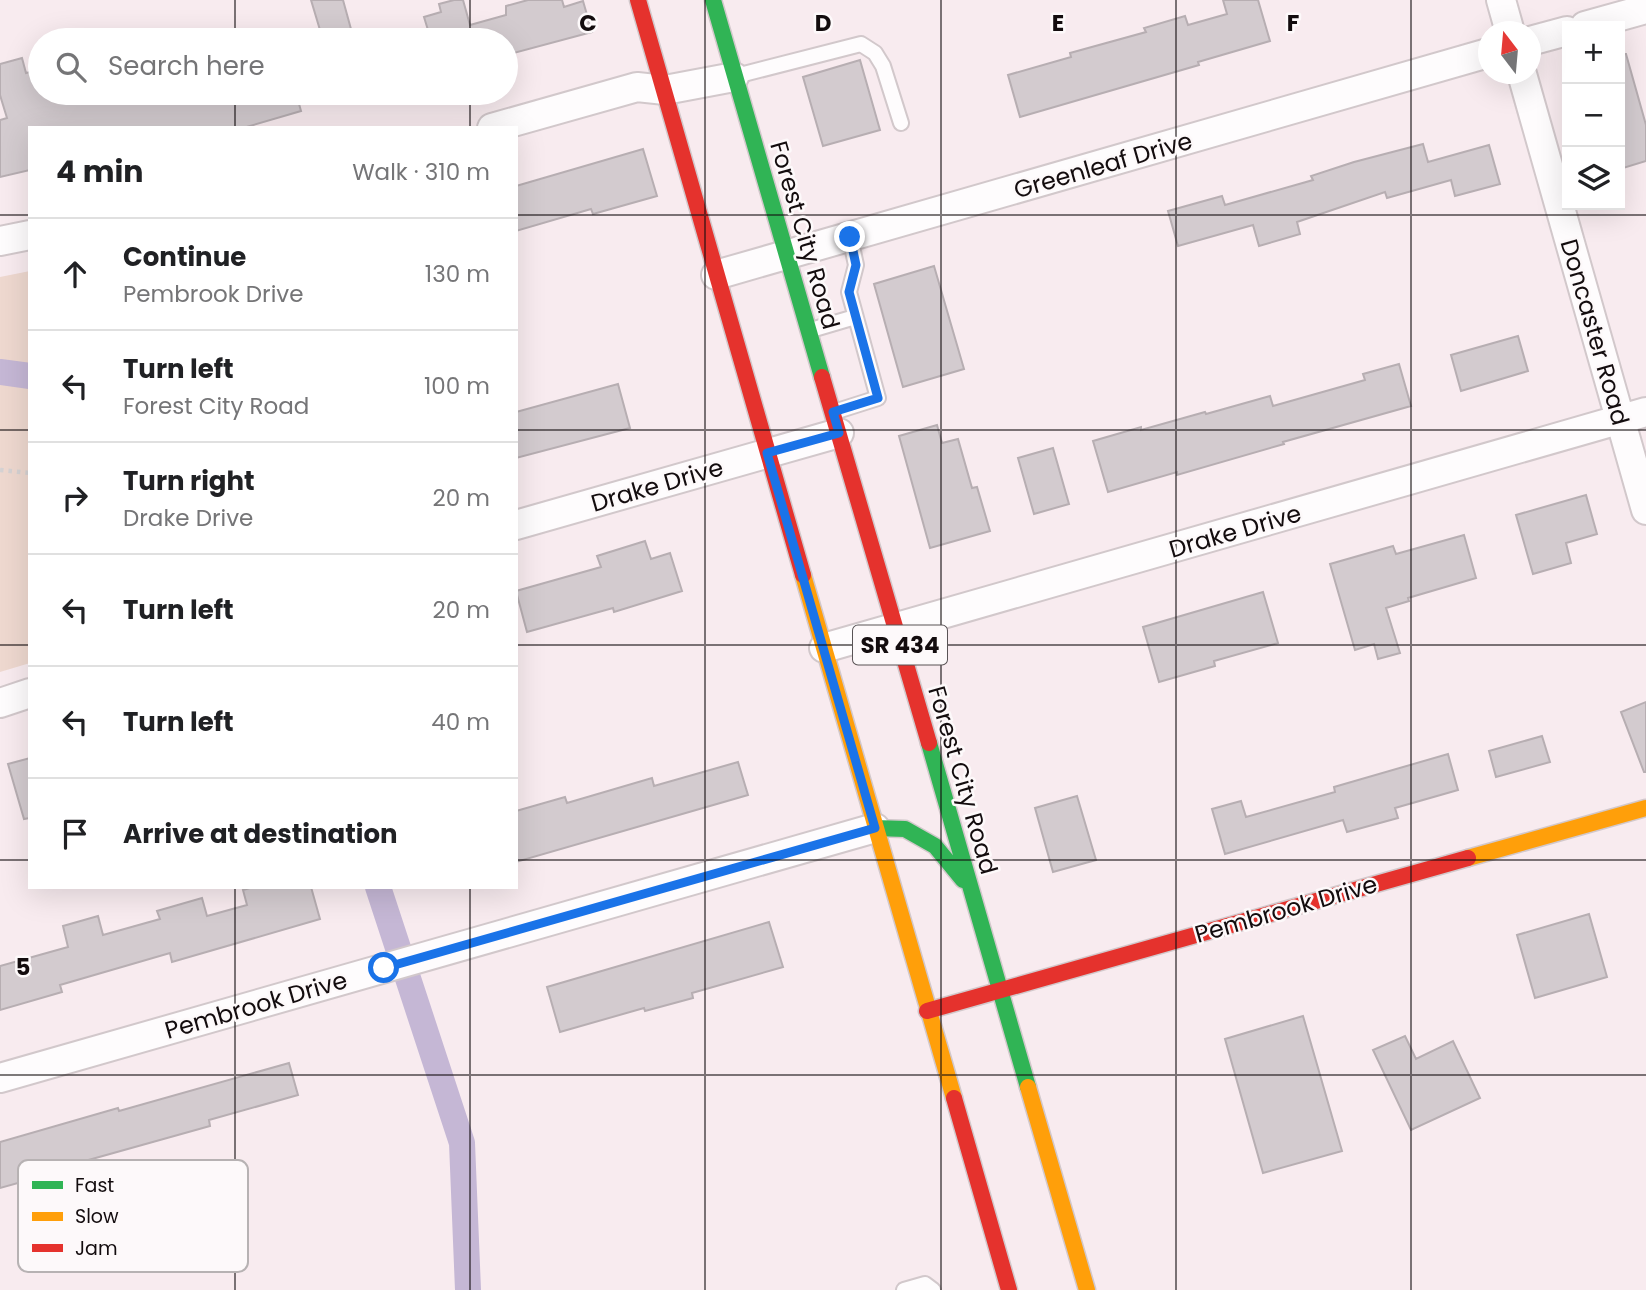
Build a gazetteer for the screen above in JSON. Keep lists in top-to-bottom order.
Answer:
{
  "streets": {
    "main road": ["Forest City Road", "SR 434", "Pembrook Drive"],
    "street": ["Greenleaf Drive", "Doncaster Road", "Drake Drive"]
  },
  "crossings": [
    ["Greenleaf Drive", "Forest City Road"],
    ["Greenleaf Drive", "SR 434"],
    ["Forest City Road", "Drake Drive"],
    ["Forest City Road", "Pembrook Drive"],
    ["Doncaster Road", "Drake Drive"],
    ["Drake Drive", "SR 434"],
    ["SR 434", "Pembrook Drive"]
  ],
  "legend": ["Fast", "Slow", "Jam"],
  "north": "top",
  "page": {
    "map_buttons": ["+", "−"],
    "search": "Search here",
    "heading": ["4 min", "Walk · 310 m"],
    "list": [
      ["Continue", "Pembrook Drive", "130 m"],
      ["Turn left", "Forest City Road", "100 m"],
      ["Turn right", "Drake Drive", "20 m"],
      ["Turn left", "20 m"],
      ["Turn left", "40 m"],
      "Arrive at destination"
    ]
  },
  "grid": {
    "columns": [
      "C",
      "D",
      "E",
      "F"
    ],
    "rows": ["5"]
  }
}
